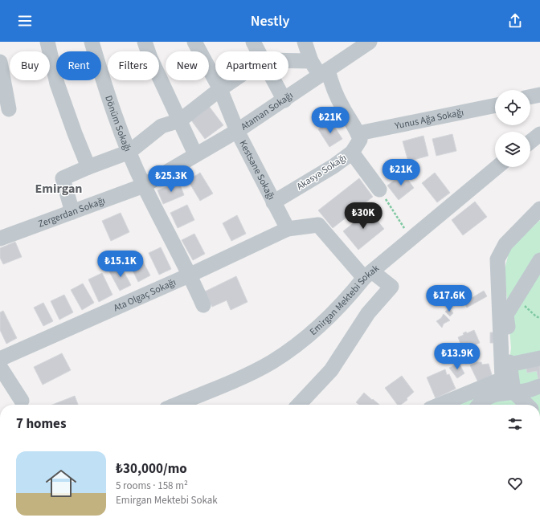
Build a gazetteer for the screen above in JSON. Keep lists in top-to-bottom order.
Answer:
{
  "streets": {
    "street": [
      "Ataman Sokağı",
      "Yunus Ağa Sokağı",
      "Dönüm Sokağı",
      "Kestsane Sokağı",
      "Akasya Sokağı",
      "Zergerdan Sokağı",
      "Ata Olgaç Sokağı",
      "Emirgan Mektebi Sokak"
    ]
  },
  "crossings": [
    ["Ataman Sokağı", "Dönüm Sokağı"],
    ["Ataman Sokağı", "Kestsane Sokağı"],
    ["Ataman Sokağı", "Zergerdan Sokağı"],
    ["Yunus Ağa Sokağı", "Akasya Sokağı"],
    ["Dönüm Sokağı", "Zergerdan Sokağı"],
    ["Dönüm Sokağı", "Ata Olgaç Sokağı"],
    ["Kestsane Sokağı", "Akasya Sokağı"],
    ["Kestsane Sokağı", "Ata Olgaç Sokağı"],
    ["Ata Olgaç Sokağı", "Emirgan Mektebi Sokak"]
  ],
  "districts": ["Emirgan"],
  "page": {
    "header": "Nestly",
    "chip": [
      "Buy",
      "Rent",
      "Filters",
      "New",
      "Apartment"
    ],
    "price": [
      "₺21K",
      "₺21K",
      "₺25.3K",
      "₺30K",
      "₺15.1K",
      "₺17.6K",
      "₺13.9K"
    ],
    "heading": "7 homes",
    "list": [
      {
        "name": "₺30,000/mo",
        "note": "5 rooms · 158 m² · Emirgan Mektebi Sokak"
      }
    ]
  }
}
